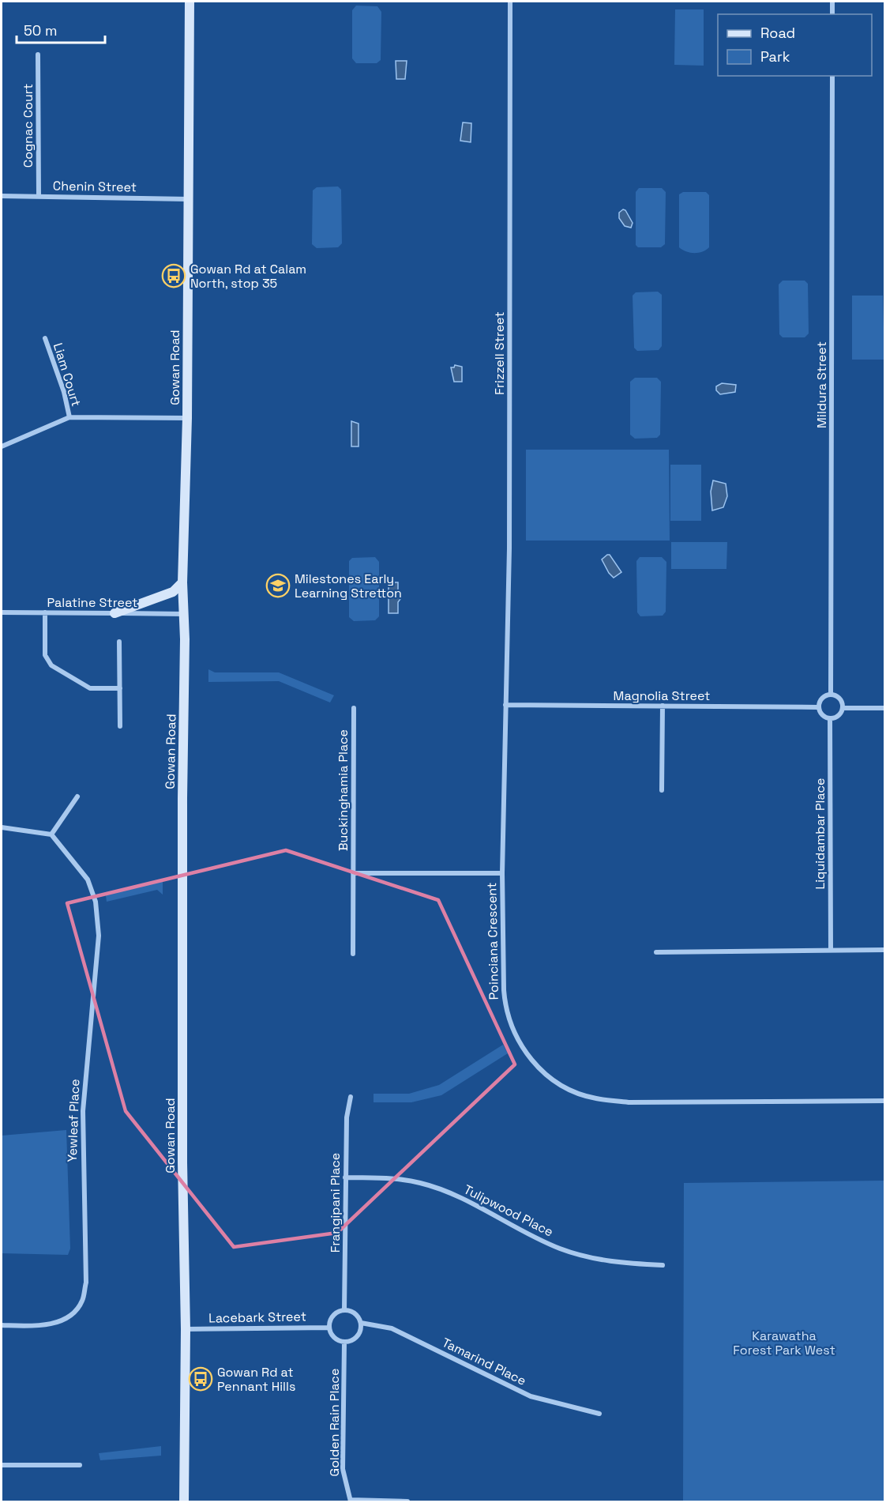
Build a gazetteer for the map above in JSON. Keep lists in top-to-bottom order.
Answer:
{
  "streets": {
    "main road": ["Gowan Road"],
    "street": [
      "Cognac Court",
      "Chenin Street",
      "Frizzell Street",
      "Liam Court",
      "Mildura Street",
      "Palatine Street",
      "Magnolia Street",
      "Buckinghamia Place",
      "Liquidambar Place",
      "Poinciana Crescent",
      "Yewleaf Place",
      "Frangipani Place",
      "Tulipwood Place",
      "Lacebark Street",
      "Tamarind Place",
      "Golden Rain Place"
    ]
  },
  "crossings": [
    ["Cognac Court", "Chenin Street"],
    ["Chenin Street", "Gowan Road"],
    ["Frizzell Street", "Magnolia Street"],
    ["Frizzell Street", "Poinciana Crescent"],
    ["Gowan Road", "Palatine Street"],
    ["Gowan Road", "Lacebark Street"],
    ["Mildura Street", "Magnolia Street"],
    ["Mildura Street", "Liquidambar Place"],
    ["Magnolia Street", "Liquidambar Place"],
    ["Magnolia Street", "Poinciana Crescent"],
    ["Frangipani Place", "Tulipwood Place"],
    ["Frangipani Place", "Lacebark Street"],
    ["Frangipani Place", "Tamarind Place"],
    ["Frangipani Place", "Golden Rain Place"],
    ["Lacebark Street", "Tamarind Place"],
    ["Lacebark Street", "Golden Rain Place"],
    ["Tamarind Place", "Golden Rain Place"]
  ],
  "parks": ["Karawatha Forest Park West"],
  "places": {
    "bus stop": ["Gowan Rd at Calam North, stop 35", "Gowan Rd at Pennant Hills"],
    "school or university": ["Milestones Early Learning Stretton"]
  },
  "legend": ["Road", "Park"],
  "scale_bar": "50 m"
}
